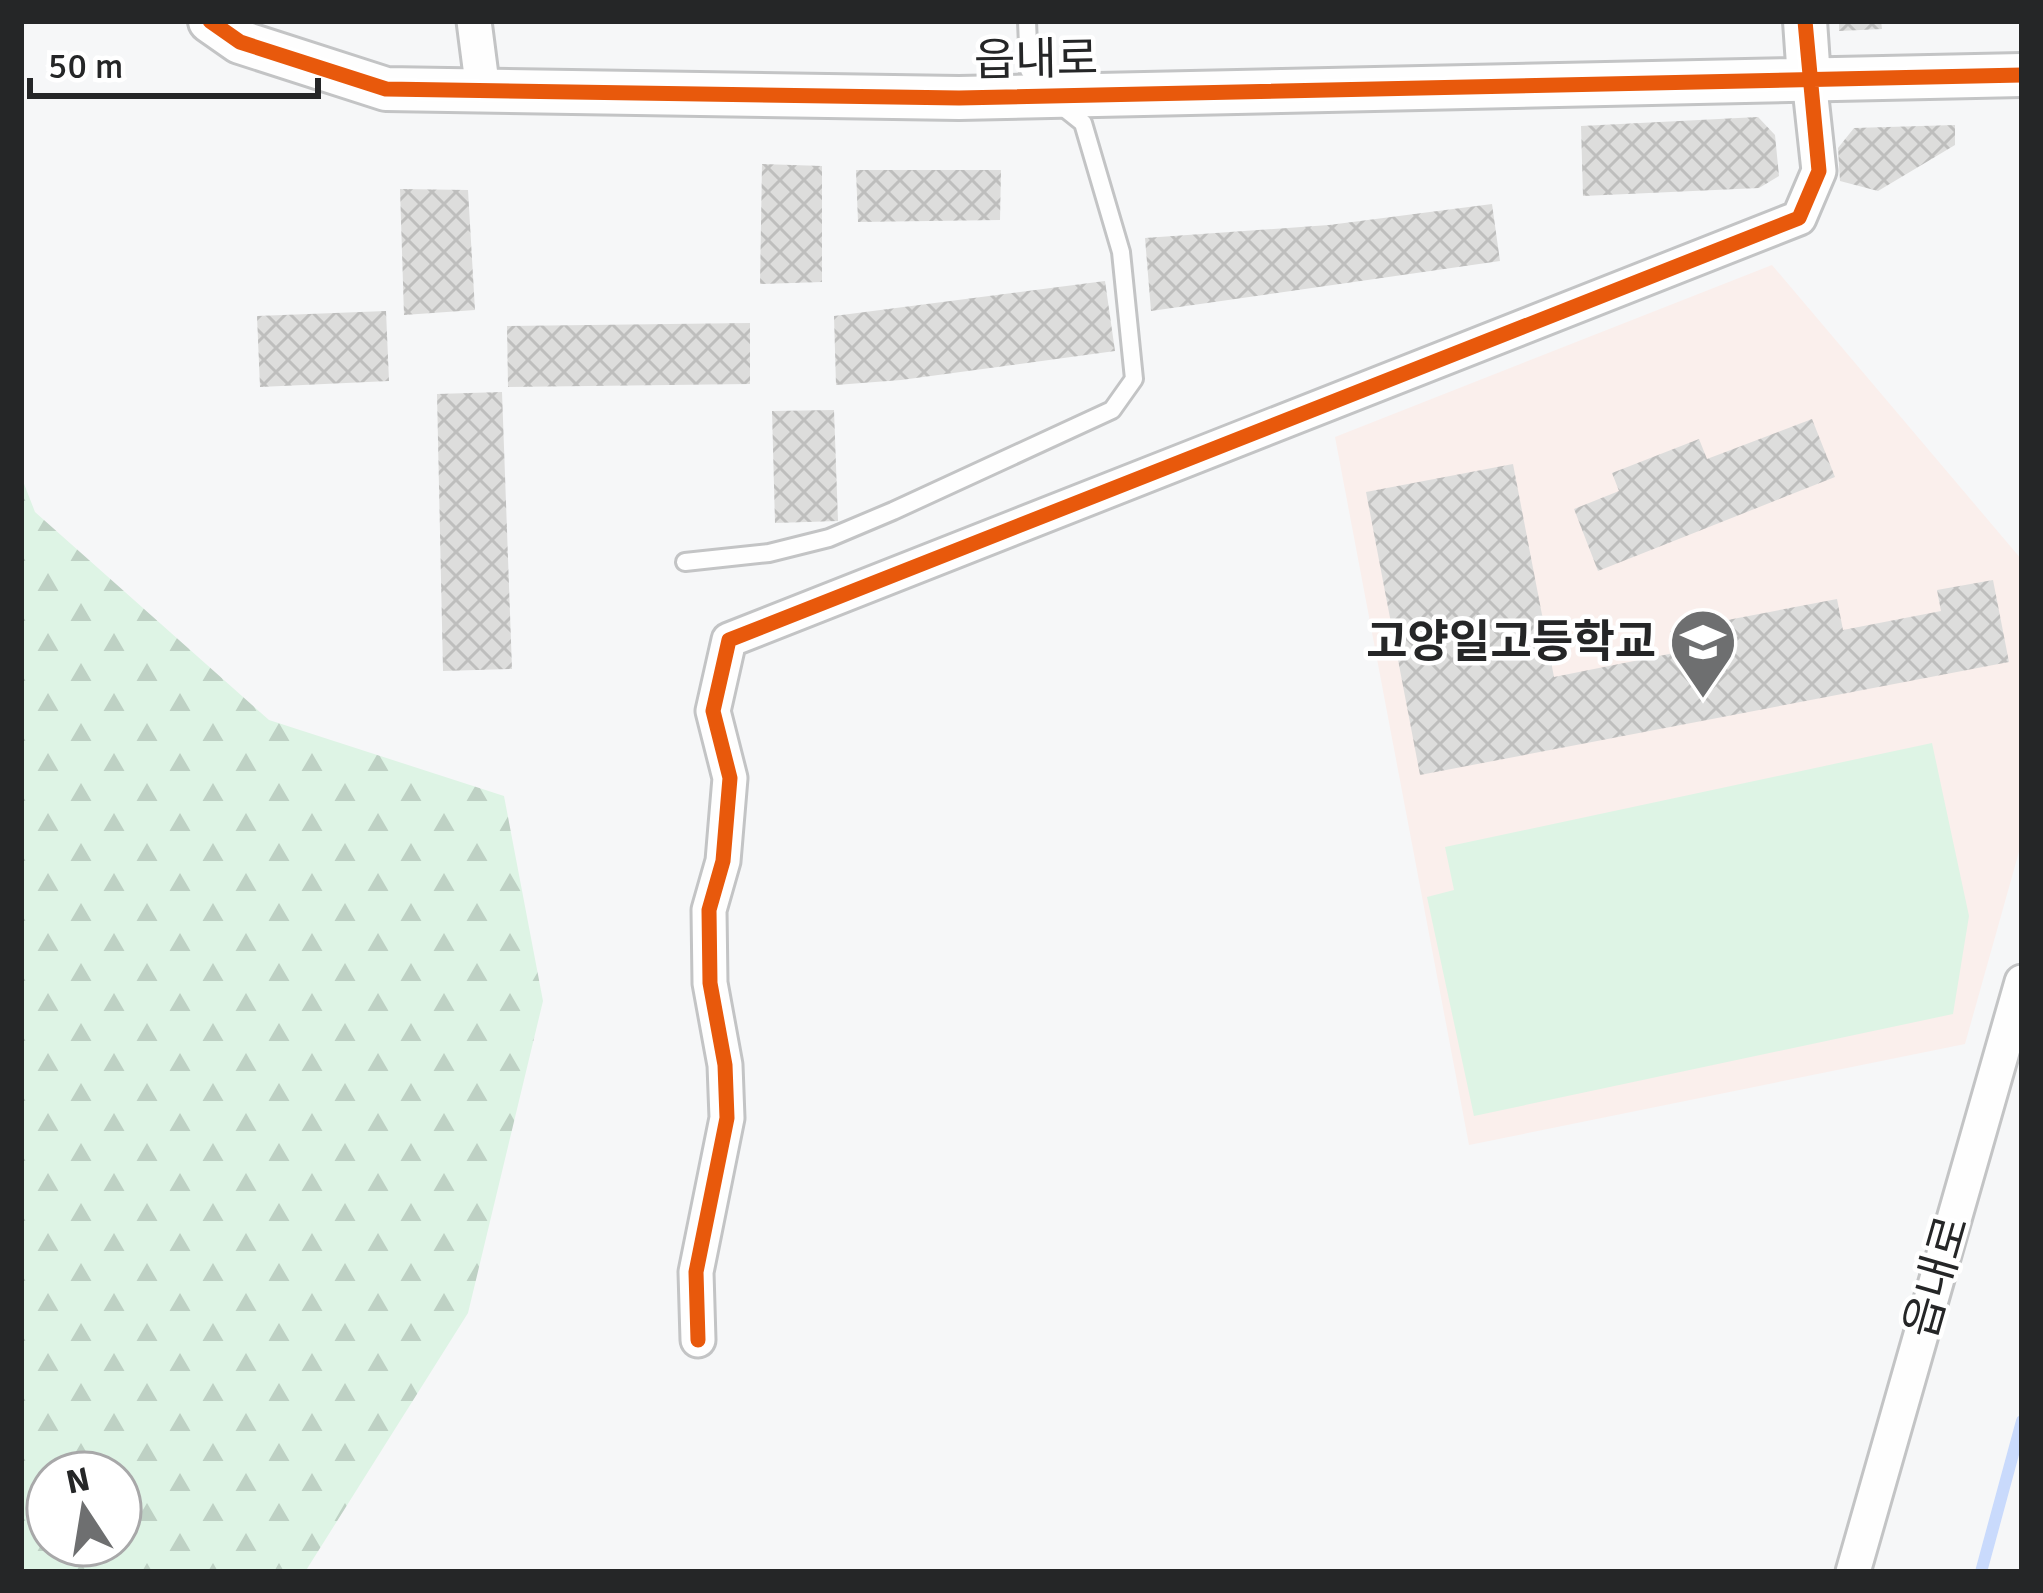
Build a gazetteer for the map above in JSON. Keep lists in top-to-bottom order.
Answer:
{
  "streets": {
    "street": ["읍내로"]
  },
  "places": {
    "school or university": ["고양일고등학교"]
  },
  "scale_bar": "50 m",
  "north": "top"
}
